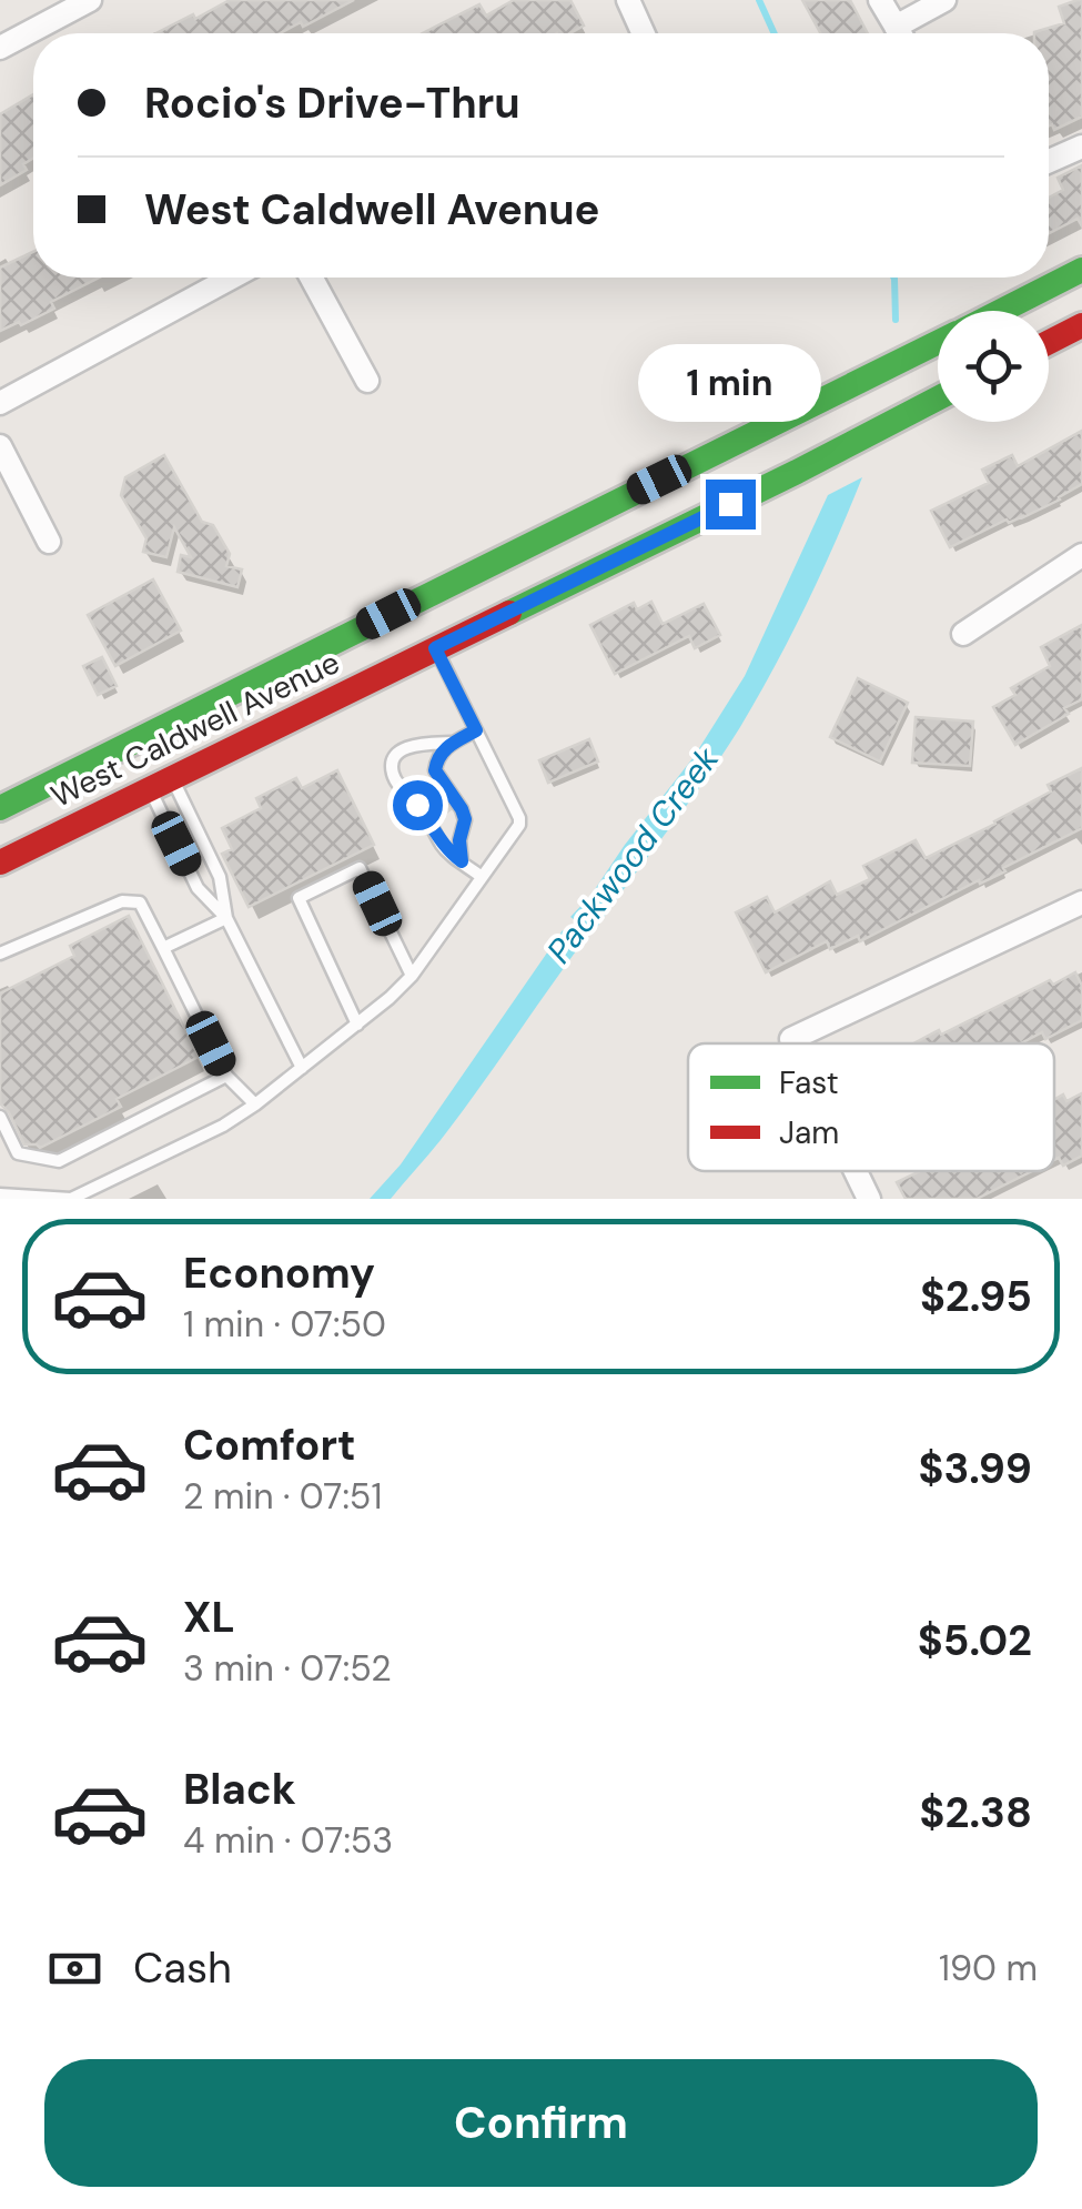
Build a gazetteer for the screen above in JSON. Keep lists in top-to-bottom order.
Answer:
{
  "streets": {
    "main road": ["West Caldwell Avenue"]
  },
  "water": ["Packwood Creek"],
  "legend": ["Fast", "Jam"],
  "page": {
    "banner": ["Rocio's Drive-Thru", "West Caldwell Avenue"],
    "bubble": "1 min",
    "list": [
      {
        "name": "Economy",
        "note": "1 min · 07:50",
        "value": "$2.95"
      },
      {
        "name": "Comfort",
        "note": "2 min · 07:51",
        "value": "$3.99"
      },
      {
        "name": "XL",
        "note": "3 min · 07:52",
        "value": "$5.02"
      },
      {
        "name": "Black",
        "note": "4 min · 07:53",
        "value": "$2.38"
      }
    ],
    "pay": ["Cash", "190 m"],
    "buttons": "Confirm"
  }
}
